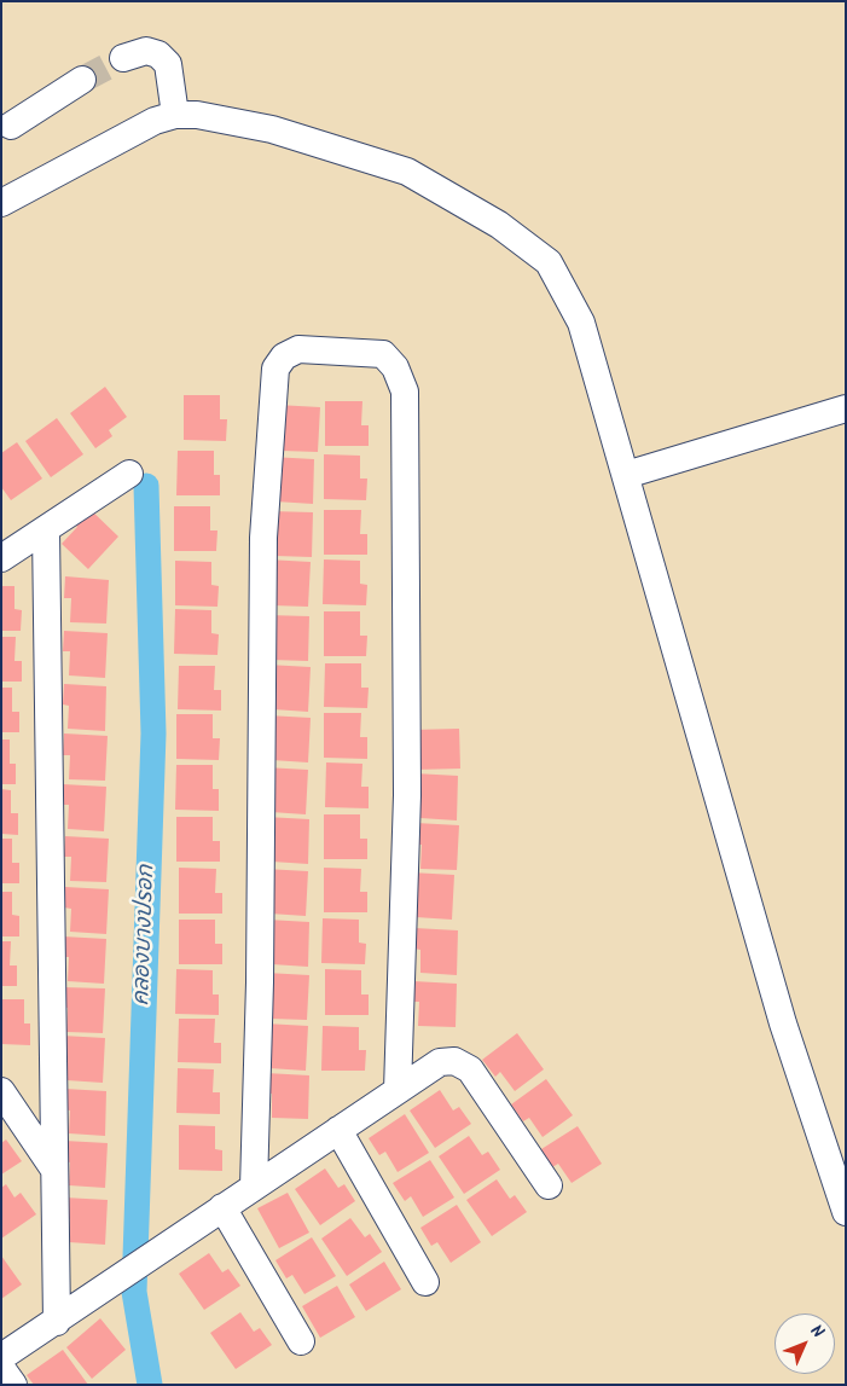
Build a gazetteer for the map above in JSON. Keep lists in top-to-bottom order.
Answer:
{
  "water": ["คลองบางปรอก"],
  "north": "top right"
}
